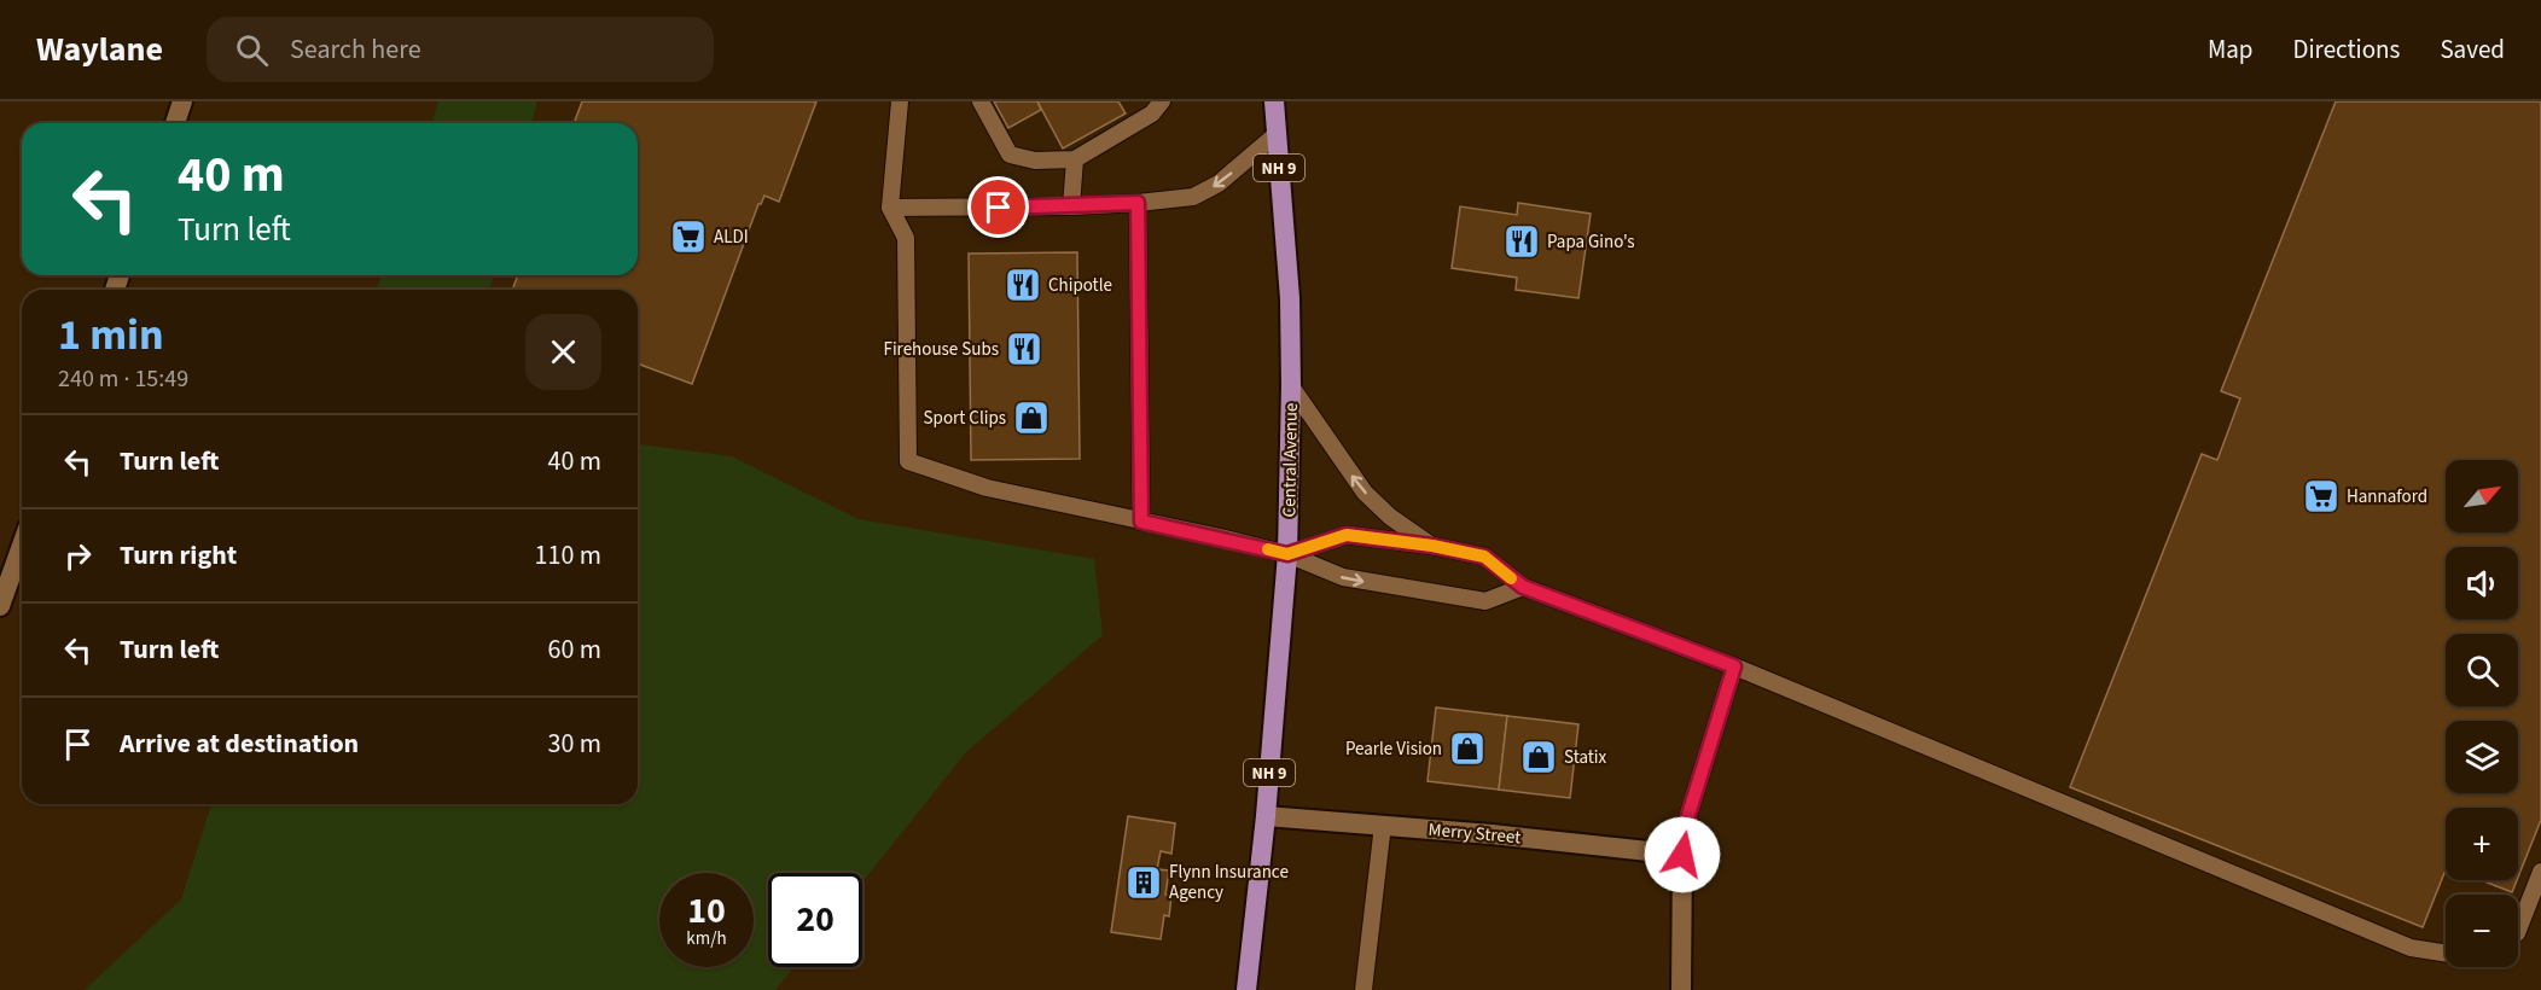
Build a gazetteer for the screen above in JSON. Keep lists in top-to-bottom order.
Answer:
{
  "streets": {
    "main road": ["NH 9", "Central Avenue"],
    "street": ["Merry Street"]
  },
  "crossings": [
    ["Central Avenue", "Merry Street"]
  ],
  "places": {
    "supermarket": ["ALDI", "Hannaford"],
    "restaurant": ["Papa Gino's", "Chipotle", "Firehouse Subs"],
    "shop": ["Sport Clips", "Pearle Vision", "Statix"],
    "building": ["Flynn Insurance Agency"]
  },
  "north": "top right",
  "page": {
    "header": "Waylane",
    "search": "Search here",
    "nav": ["Map", "Directions", "Saved"],
    "turn": ["40 m", "Turn left"],
    "heading": ["1 min", "240 m · 15:49"],
    "list": [
      {
        "name": "Turn left",
        "value": "40 m"
      },
      {
        "name": "Turn right",
        "value": "110 m"
      },
      {
        "name": "Turn left",
        "value": "60 m"
      },
      {
        "name": "Arrive at destination",
        "value": "30 m"
      }
    ],
    "map_buttons": ["+", "−"],
    "speed": "10 km/h",
    "limit": "20"
  }
}
